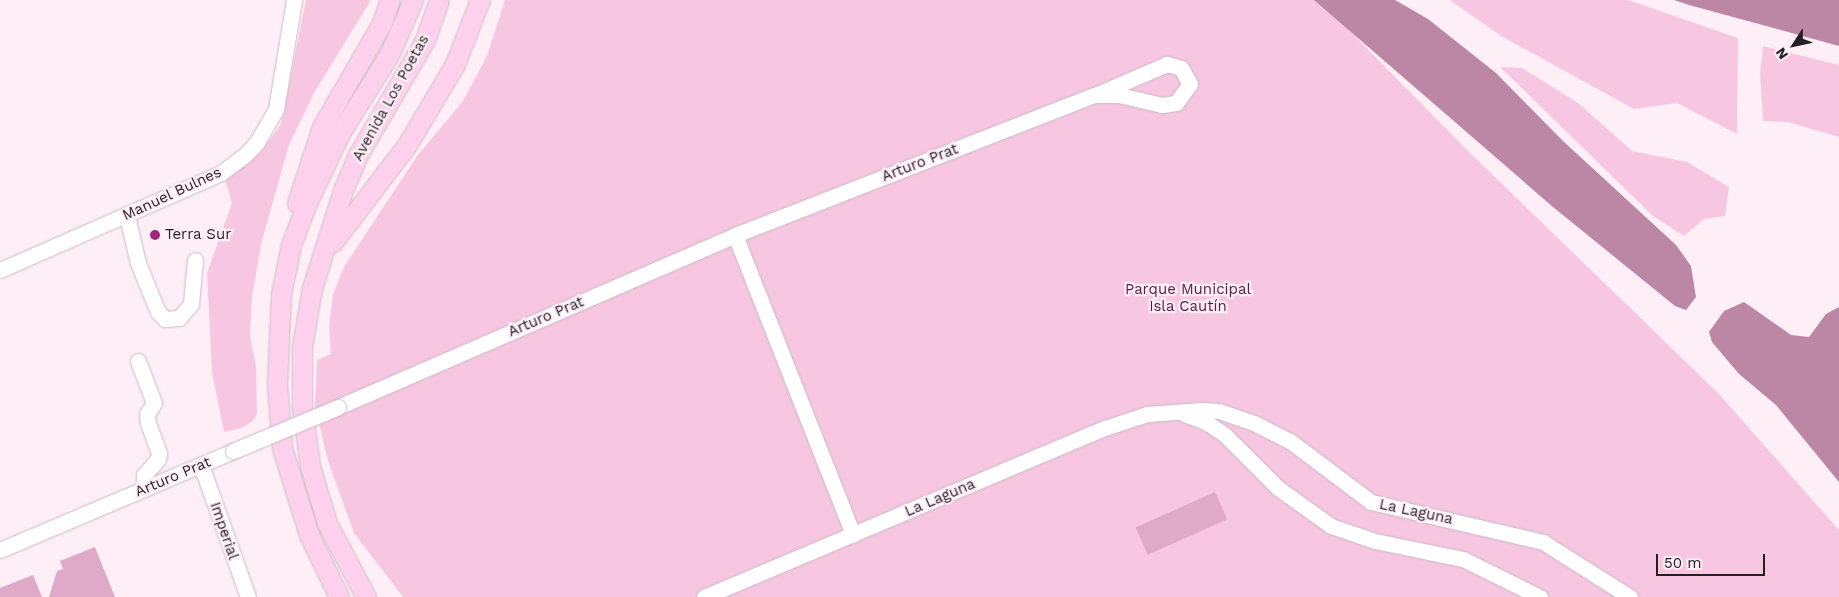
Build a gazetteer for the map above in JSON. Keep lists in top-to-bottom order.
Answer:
{
  "streets": {
    "main road": ["Avenida Los Poetas"],
    "street": [
      "Arturo Prat",
      "Manuel Bulnes",
      "La Laguna",
      "Imperial"
    ]
  },
  "crossings": [
    ["Arturo Prat", "Imperial"]
  ],
  "parks": ["Parque Municipal Isla Cautín"],
  "places": ["Terra Sur"],
  "scale_bar": "50 m",
  "north": "bottom left"
}
